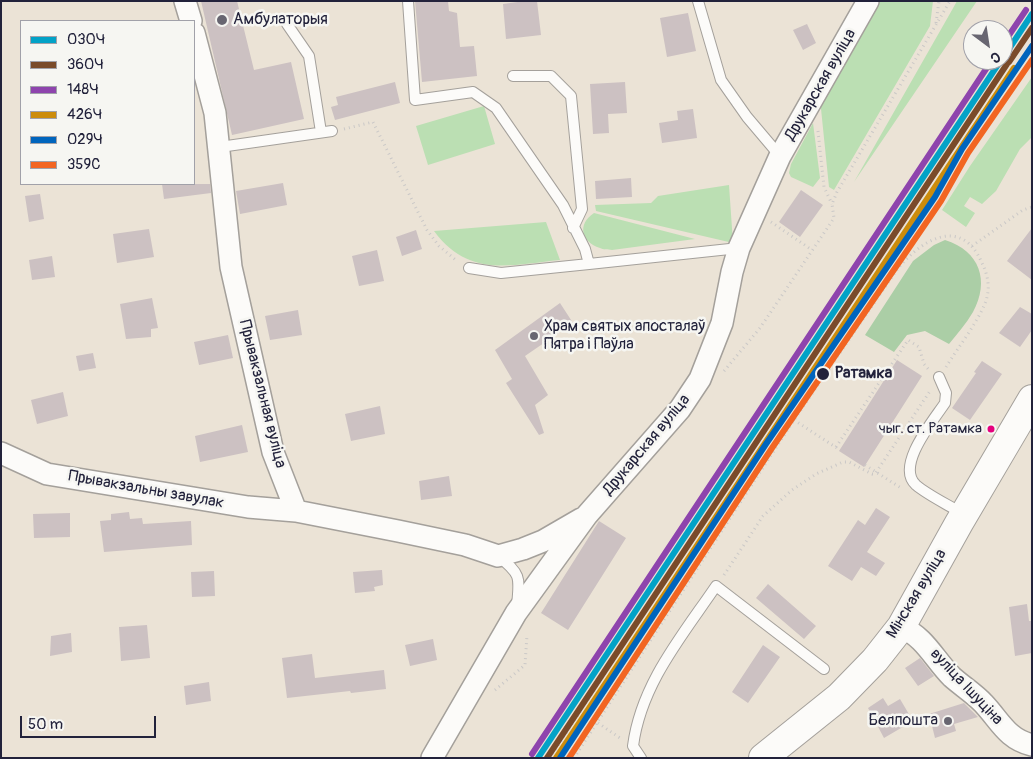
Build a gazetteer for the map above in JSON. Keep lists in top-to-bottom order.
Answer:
{
  "streets": {
    "street": [
      "Друкарская вуліца",
      "Прывакзальная вуліца",
      "Прывакзальны завулак",
      "Мінская вуліца",
      "вуліца Ішуціна"
    ]
  },
  "crossings": [
    ["Прывакзальная вуліца", "Прывакзальны завулак"],
    ["Мінская вуліца", "вуліца Ішуціна"]
  ],
  "places": [
    "Амбулаторыя",
    "Храм святых апосталаў Пятра і Паўла",
    "Ратамка",
    "чыг. ст. Ратамка",
    "Белпошта"
  ],
  "lines": [
    "transit line 148Ч",
    "transit line 030Ч",
    "transit line 360Ч",
    "transit line 029Ч",
    "transit line 359С",
    "transit line 426Ч"
  ],
  "legend": [
    "030Ч",
    "360Ч",
    "148Ч",
    "426Ч",
    "029Ч",
    "359С"
  ],
  "scale_bar": "50 m",
  "north": "bottom right"
}
